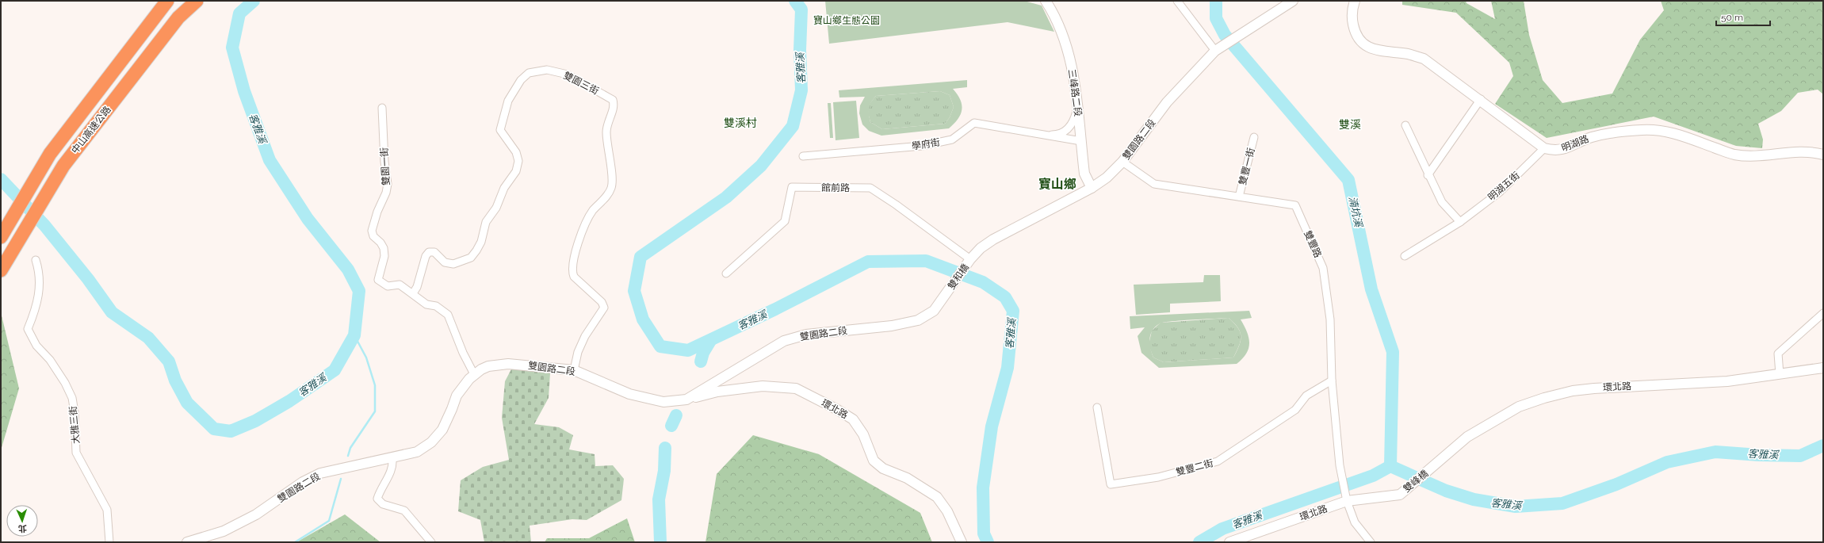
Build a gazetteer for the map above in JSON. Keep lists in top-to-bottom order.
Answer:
{
  "streets": {
    "highway": ["中山高速公路"],
    "street": [
      "雙園三街",
      "三峰路二段",
      "雙園路二段",
      "明湖路",
      "學府街",
      "雙園一街",
      "雙豐一街",
      "明湖五街",
      "館前路",
      "雙豐路",
      "雙和橋",
      "環北路",
      "大雅三街",
      "雙豐二街",
      "雙峰橋"
    ]
  },
  "crossings": [
    ["雙園三街", "雙園路二段"],
    ["雙園三街", "雙園一街"],
    ["三峰路二段", "雙園路二段"],
    ["三峰路二段", "學府街"],
    ["雙園路二段", "雙園一街"],
    ["雙園路二段", "館前路"],
    ["雙園路二段", "雙豐路"],
    ["雙園路二段", "雙和橋"],
    ["雙園路二段", "環北路"],
    ["明湖路", "明湖五街"],
    ["雙豐一街", "雙豐路"],
    ["館前路", "雙和橋"],
    ["雙豐路", "環北路"],
    ["雙豐路", "雙豐二街"],
    ["環北路", "雙峰橋"]
  ],
  "districts": ["雙溪村", "雙溪", "寶山鄉"],
  "water": ["客雅溪", "湳坑溪"],
  "parks": ["寶山鄉生態公園"],
  "scale_bar": "50 m",
  "north": "bottom"
}
